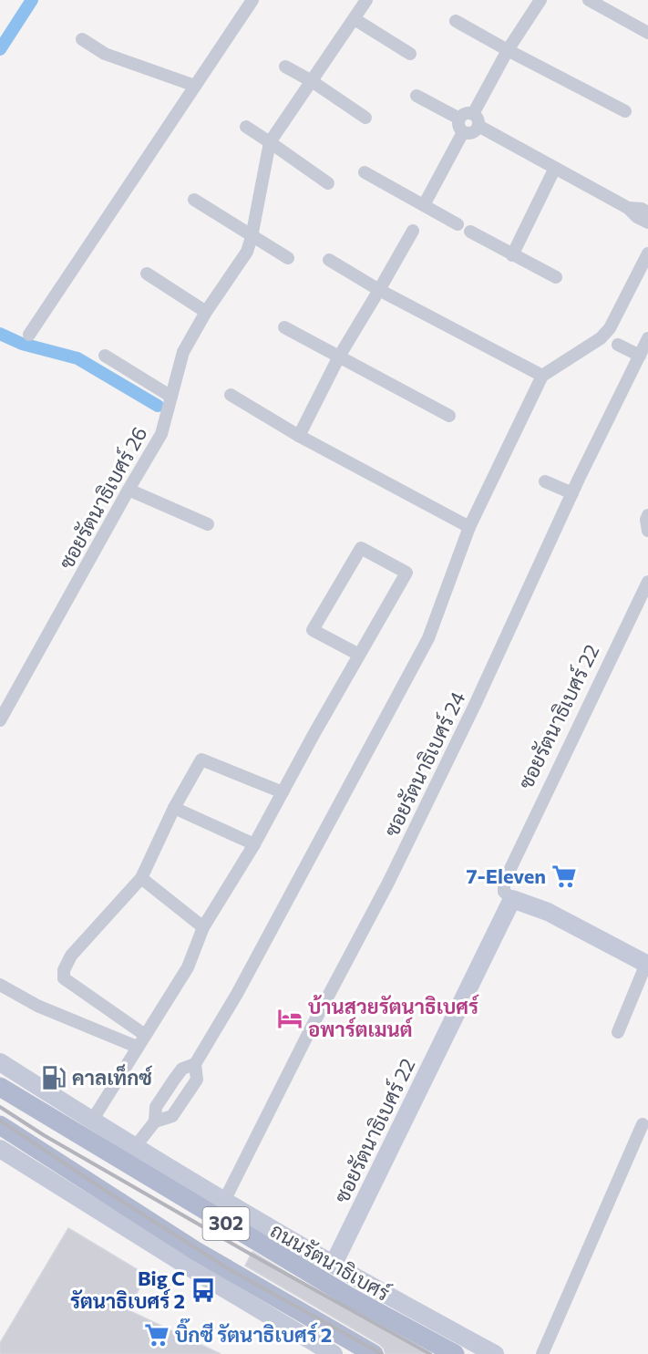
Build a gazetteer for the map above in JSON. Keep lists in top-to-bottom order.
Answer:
{
  "streets": {
    "main road": ["ซอยรัตนาธิเบศร์ 22", "302", "ถนนรัตนาธิเบศร์"],
    "street": ["ซอยรัตนาธิเบศร์ 26", "ซอยรัตนาธิเบศร์ 24"]
  },
  "crossings": [
    ["ซอยรัตนาธิเบศร์ 22", "ถนนรัตนาธิเบศร์"],
    ["ซอยรัตนาธิเบศร์ 24", "ถนนรัตนาธิเบศร์"]
  ],
  "places": {
    "supermarket": ["7-Eleven", "บิ๊กซี รัตนาธิเบศร์ 2"],
    "hotel": ["บ้านสวยรัตนาธิเบศร์ อพาร์ตเมนต์"],
    "fuel station": ["คาลเท็กซ์"],
    "bus stop": ["Big C รัตนาธิเบศร์ 2"]
  }
}
